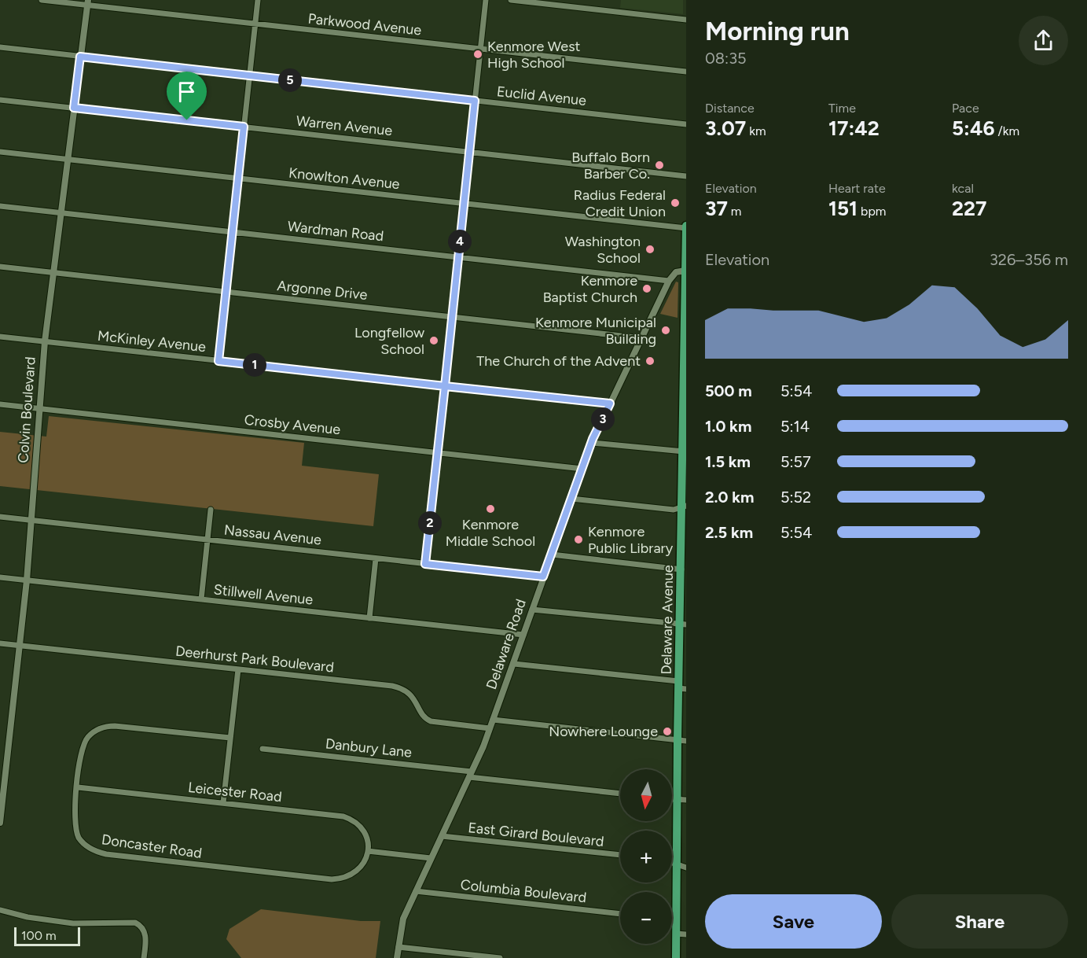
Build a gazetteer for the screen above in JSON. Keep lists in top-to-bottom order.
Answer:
{
  "streets": {
    "main road": ["Delaware Avenue"],
    "street": [
      "Parkwood Avenue",
      "Euclid Avenue",
      "Warren Avenue",
      "Knowlton Avenue",
      "Wardman Road",
      "Argonne Drive",
      "McKinley Avenue",
      "Colvin Boulevard",
      "Crosby Avenue",
      "Nassau Avenue",
      "Stillwell Avenue",
      "Delaware Road",
      "Deerhurst Park Boulevard",
      "Danbury Lane",
      "Leicester Road",
      "East Girard Boulevard",
      "Doncaster Road",
      "Columbia Boulevard"
    ]
  },
  "crossings": [
    ["Parkwood Avenue", "Colvin Boulevard"],
    ["Euclid Avenue", "Colvin Boulevard"],
    ["Warren Avenue", "Colvin Boulevard"],
    ["Knowlton Avenue", "Colvin Boulevard"],
    ["Knowlton Avenue", "Delaware Avenue"],
    ["Wardman Road", "Colvin Boulevard"],
    ["Wardman Road", "Delaware Road"],
    ["Argonne Drive", "Colvin Boulevard"],
    ["Argonne Drive", "Delaware Road"],
    ["McKinley Avenue", "Colvin Boulevard"],
    ["McKinley Avenue", "Delaware Road"],
    ["Colvin Boulevard", "Crosby Avenue"],
    ["Colvin Boulevard", "Nassau Avenue"],
    ["Colvin Boulevard", "Stillwell Avenue"],
    ["Colvin Boulevard", "Deerhurst Park Boulevard"],
    ["Crosby Avenue", "Delaware Road"],
    ["Nassau Avenue", "Delaware Road"],
    ["Stillwell Avenue", "Delaware Road"],
    ["Delaware Road", "Deerhurst Park Boulevard"],
    ["Delaware Road", "Danbury Lane"],
    ["Delaware Road", "East Girard Boulevard"],
    ["Delaware Road", "Columbia Boulevard"],
    ["Leicester Road", "Doncaster Road"]
  ],
  "places": [
    "Kenmore West High School",
    "Buffalo Born Barber Co.",
    "Radius Federal Credit Union",
    "Washington School",
    "Kenmore Baptist Church",
    "Kenmore Municipal Building",
    "Longfellow School",
    "The Church of the Advent",
    "Kenmore Middle School",
    "Kenmore Public Library",
    "Nowhere Lounge"
  ],
  "scale_bar": "100 m",
  "north": "bottom",
  "page": {
    "heading": ["Morning run", "08:35"],
    "pins": [
      "5",
      "4",
      "1",
      "3",
      "2"
    ],
    "stats": [
      ["Distance", "3.07 km"],
      ["Time", "17:42"],
      ["Pace", "5:46 /km"],
      ["Elevation", "37 m"],
      ["Heart rate", "151 bpm"],
      ["kcal", "227"]
    ],
    "chart": ["Elevation", "326–356 m"],
    "list": [
      {
        "name": "500 m",
        "note": "5:54"
      },
      {
        "name": "1.0 km",
        "note": "5:14"
      },
      {
        "name": "1.5 km",
        "note": "5:57"
      },
      {
        "name": "2.0 km",
        "note": "5:52"
      },
      {
        "name": "2.5 km",
        "note": "5:54"
      }
    ],
    "map_buttons": ["+", "−"],
    "buttons": ["Save", "Share"],
    "scale": "100 m"
  }
}
